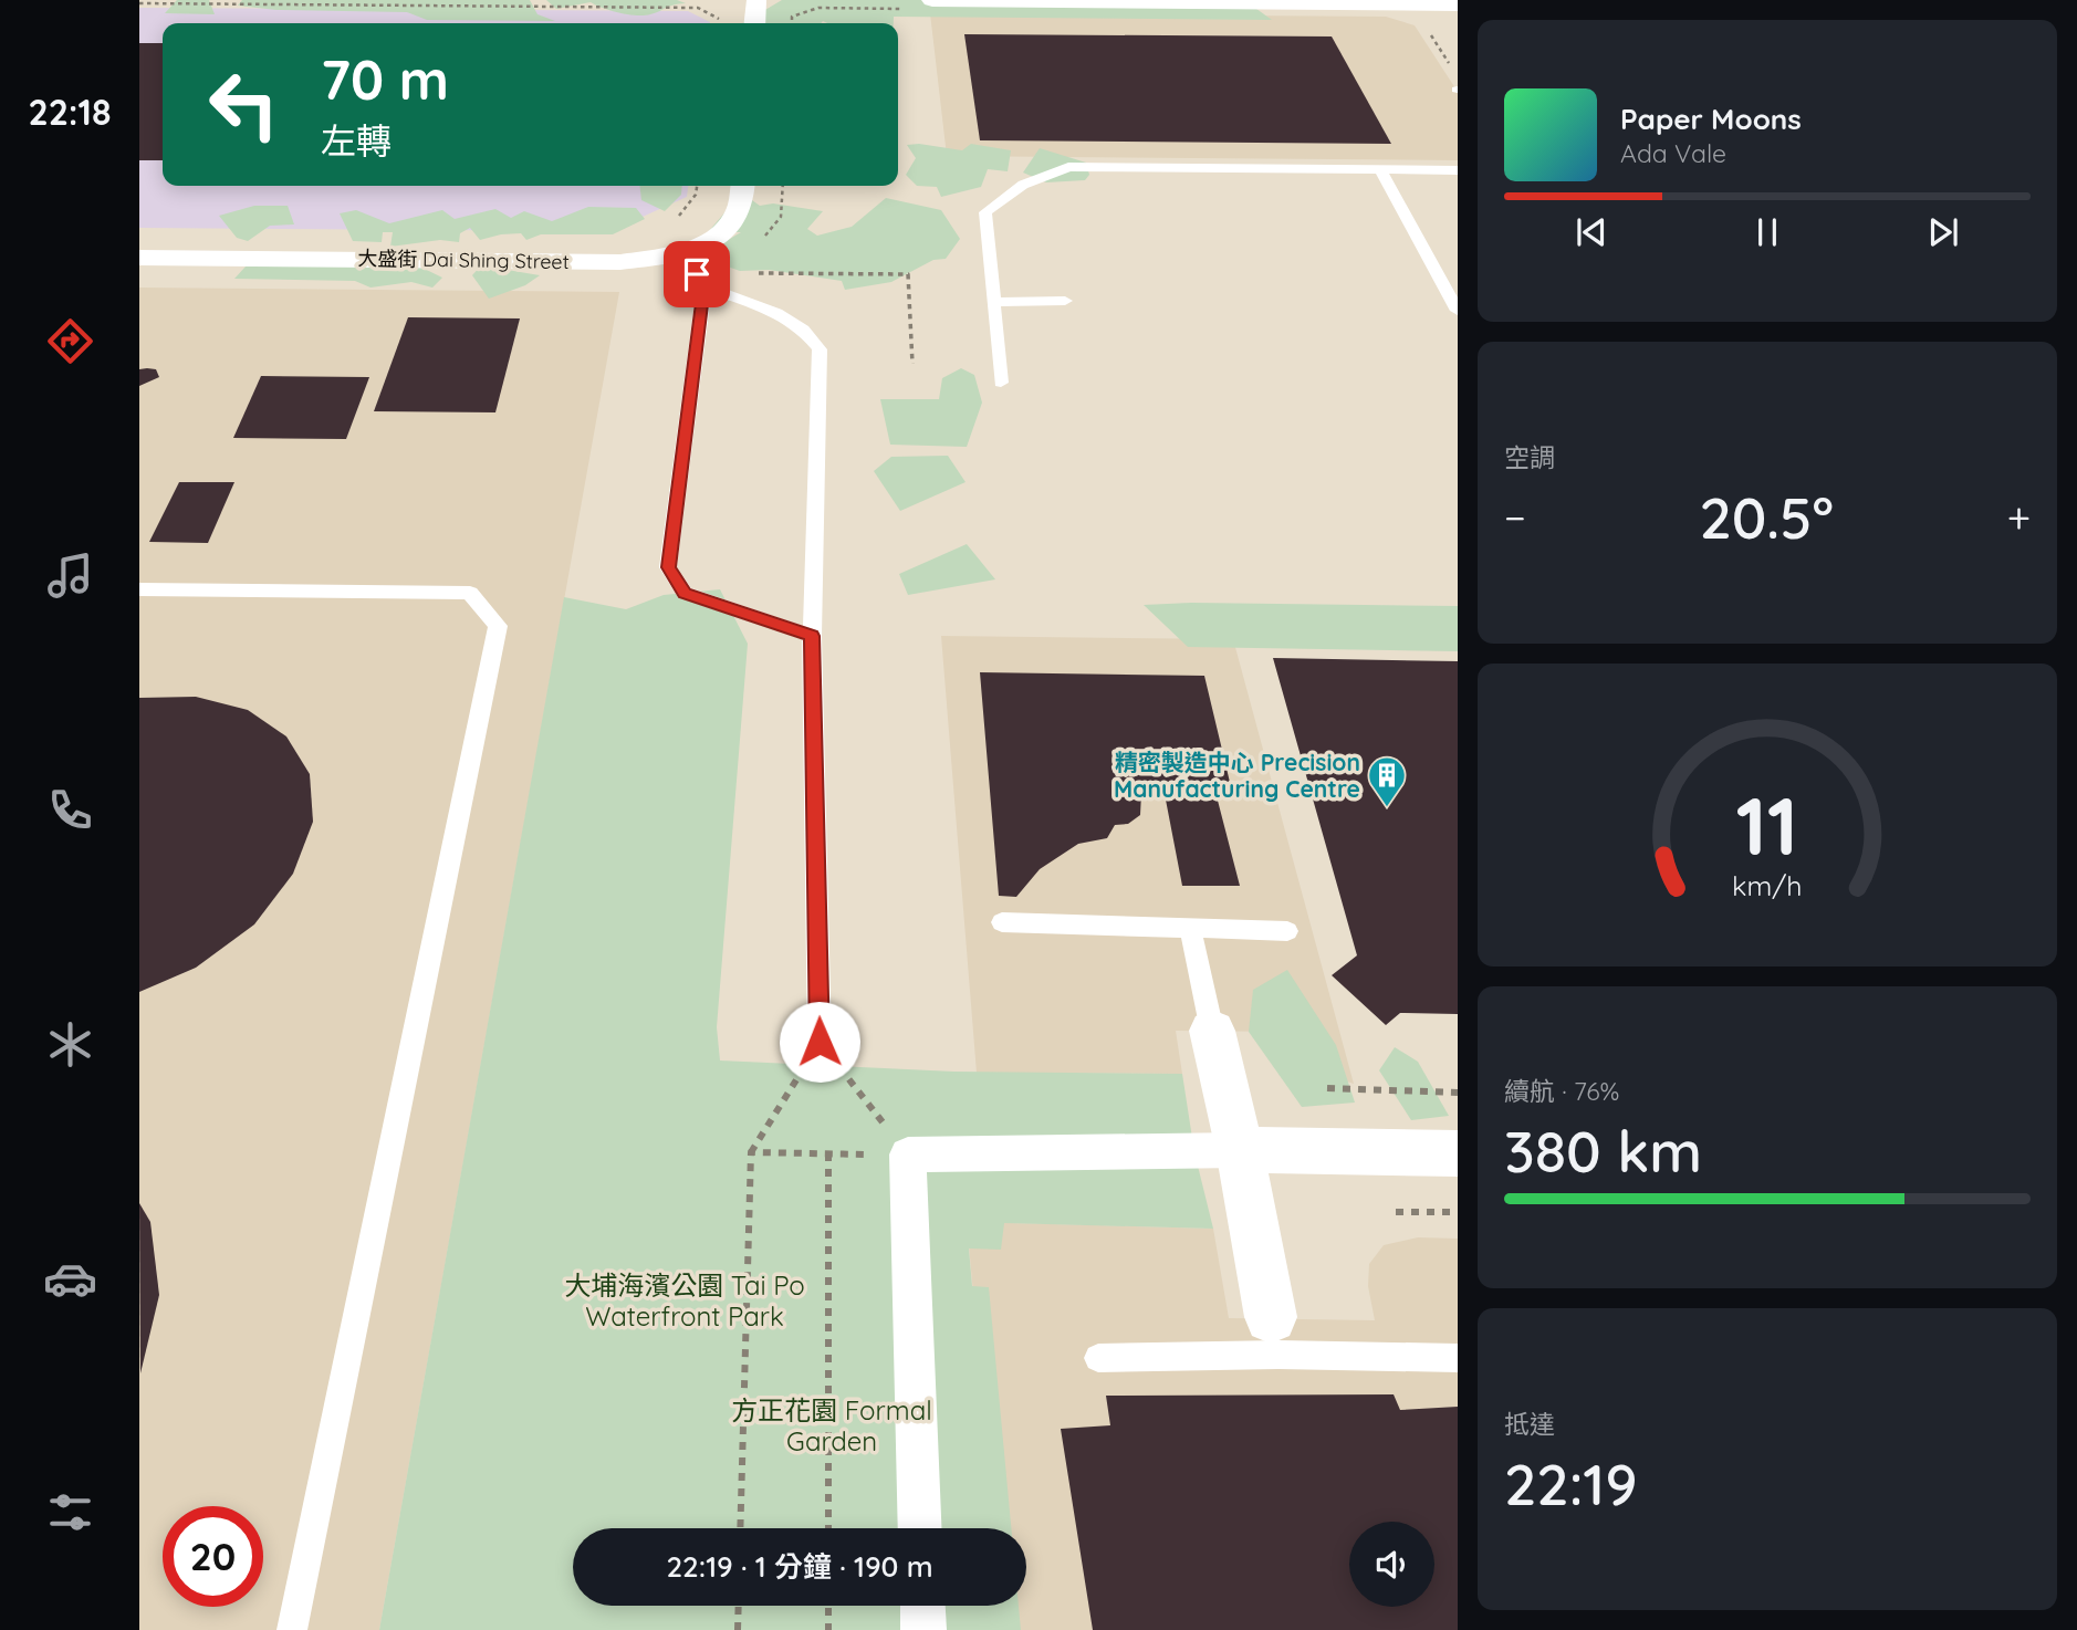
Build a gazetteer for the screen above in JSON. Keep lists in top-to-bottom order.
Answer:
{
  "streets": {
    "street": ["大盛街 Dai Shing Street"]
  },
  "parks": ["大埔海濱公園 Tai Po Waterfront Park", "方正花園 Formal Garden"],
  "places": {
    "building": ["精密製造中心 Precision Manufacturing Centre"]
  },
  "page": {
    "tabs": "22:18",
    "turn": ["70 m", "左轉"],
    "song": ["Paper Moons", "Ada Vale"],
    "tile": [
      "空調",
      ["續航 · 76%", "380 km"],
      ["抵達", "22:19"]
    ],
    "heat": ["−", "20.5°", "+"],
    "limit": "20",
    "trip": "22:19 · 1 分鐘 · 190 m",
    "gauge": ["11", "km/h"]
  }
}
